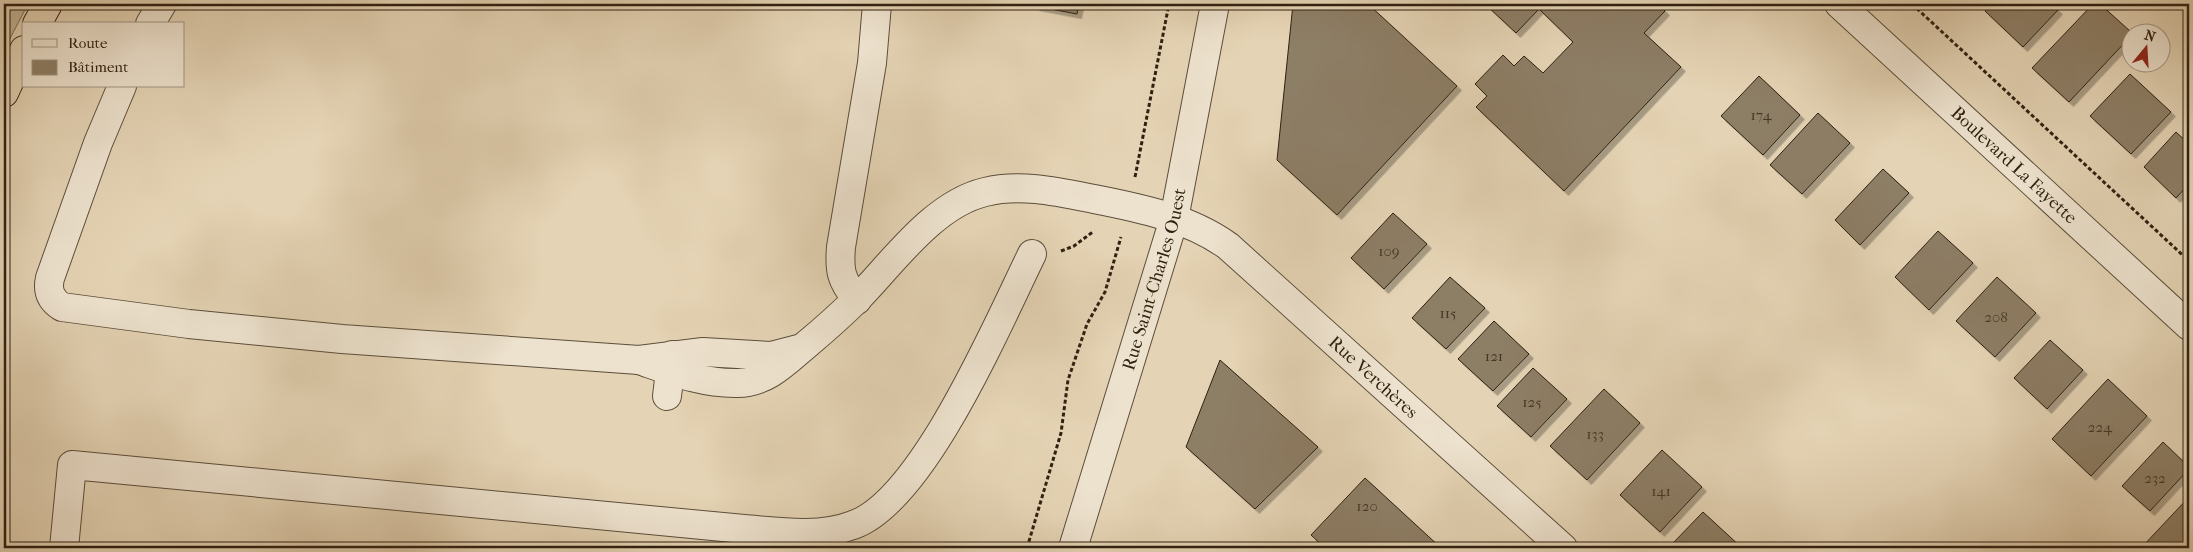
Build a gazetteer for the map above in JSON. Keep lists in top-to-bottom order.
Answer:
{
  "streets": {
    "street": ["Boulevard La Fayette", "Rue Saint-Charles Ouest", "Rue Verchères"]
  },
  "crossings": [
    ["Rue Saint-Charles Ouest", "Rue Verchères"]
  ],
  "house_numbers": [
    "174",
    "109",
    "115",
    "208",
    "121",
    "125",
    "224",
    "133",
    "232",
    "141",
    "120"
  ],
  "legend": ["Route", "Bâtiment"],
  "north": "top"
}
